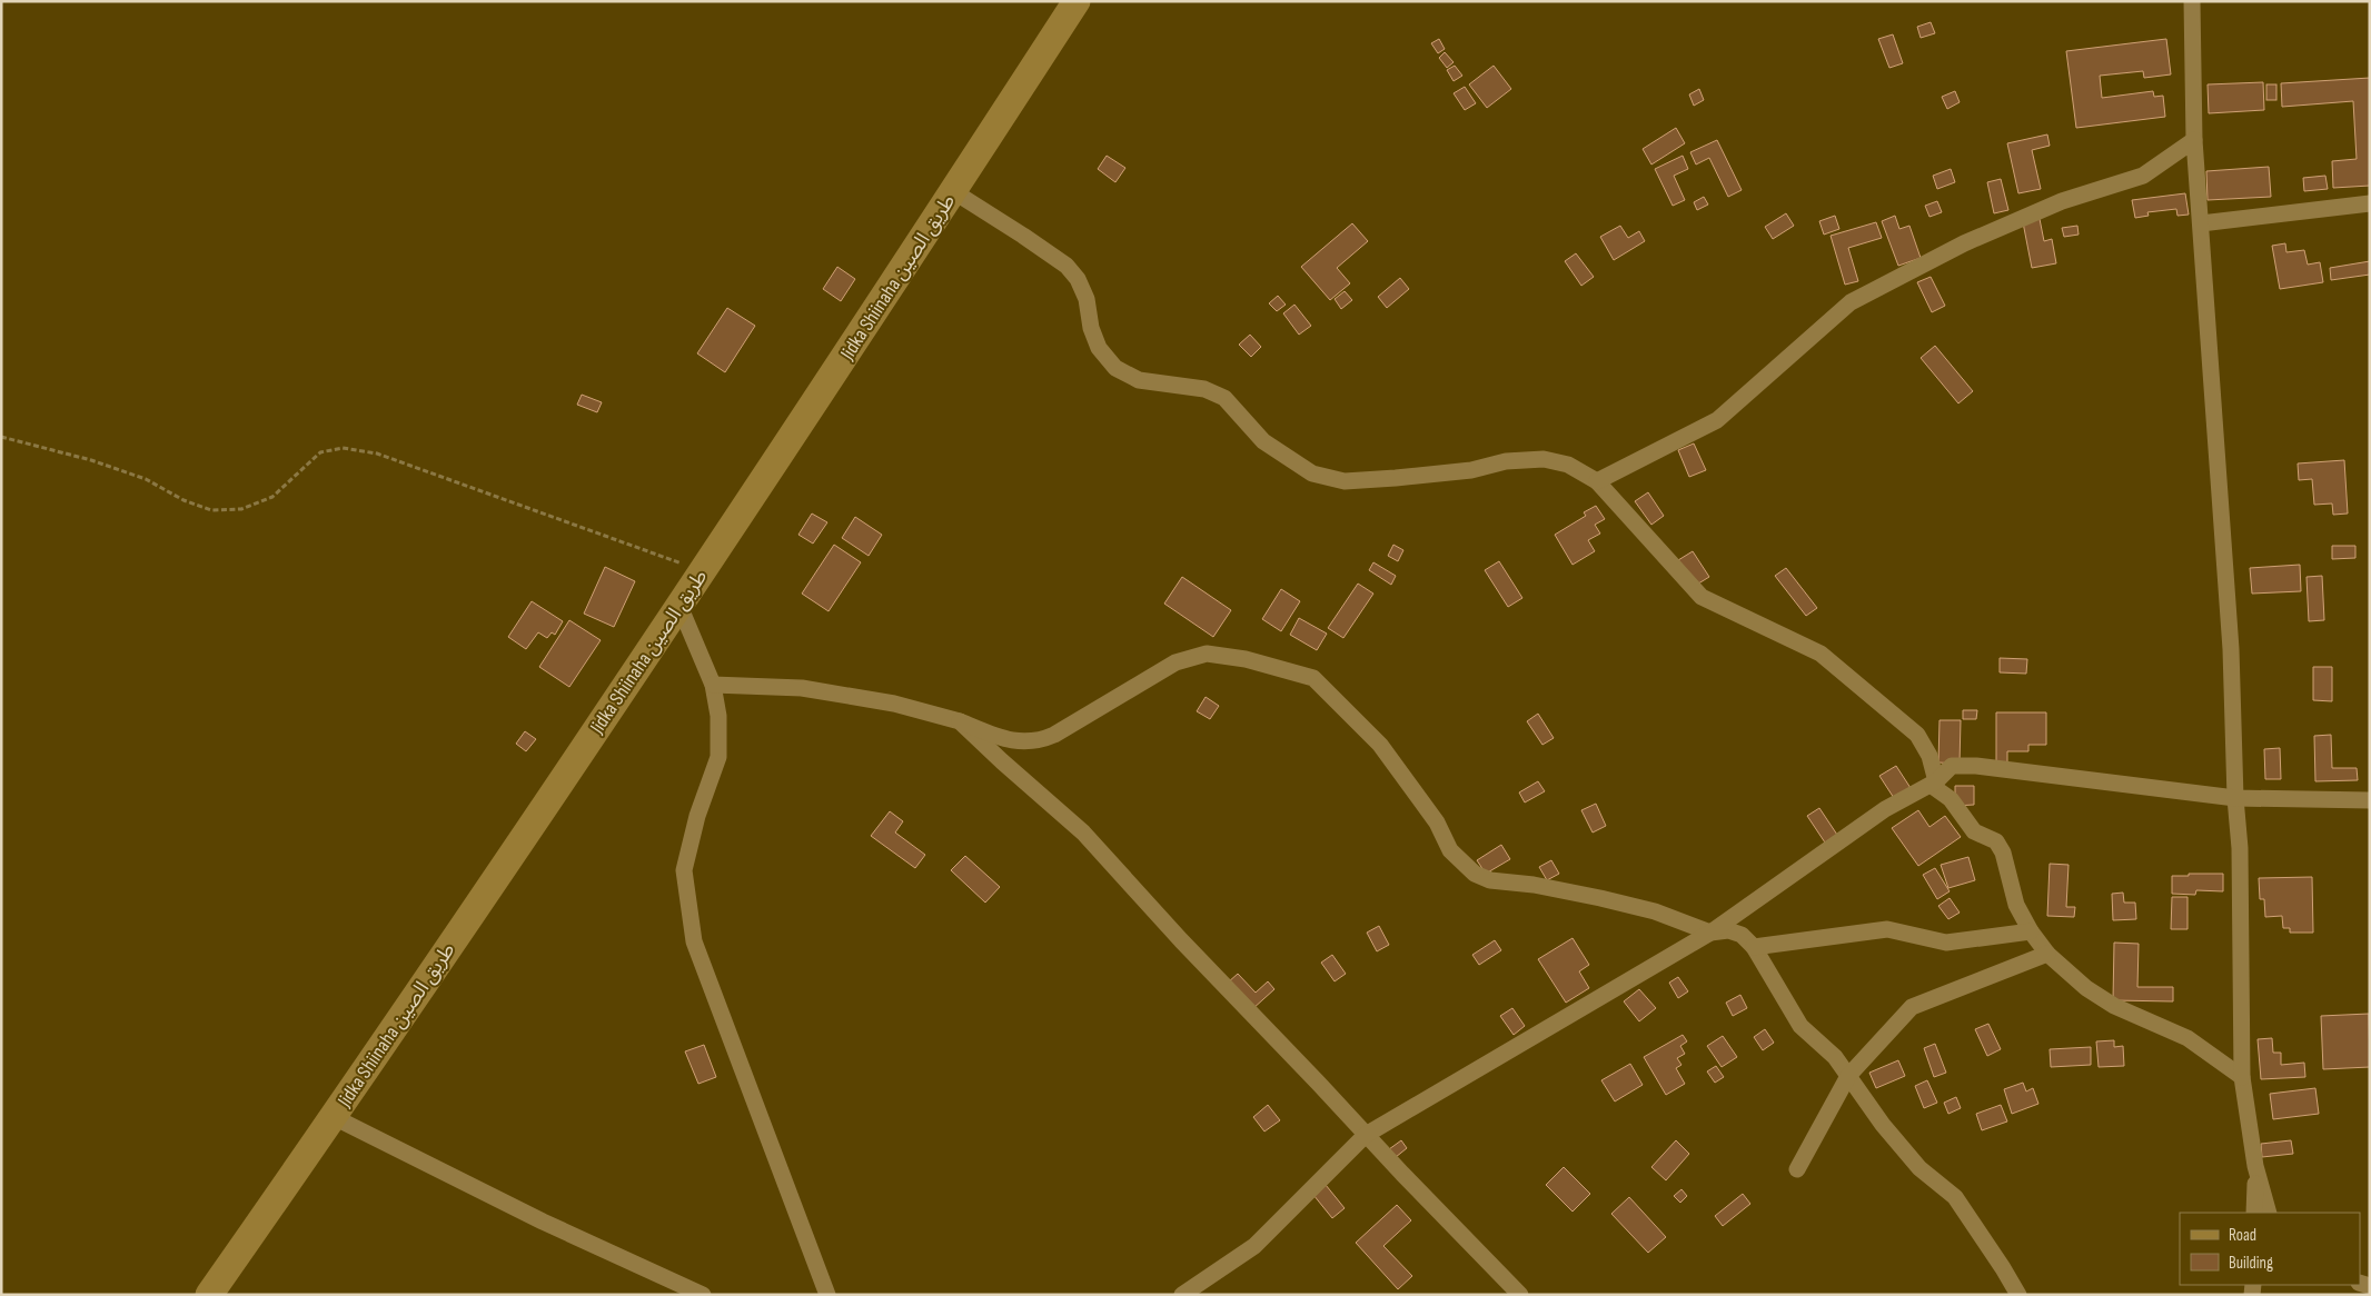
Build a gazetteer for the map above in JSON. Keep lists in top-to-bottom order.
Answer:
{
  "streets": {
    "main road": ["Jidka Shiinaha طريق الصين"]
  },
  "legend": ["Road", "Building"]
}
